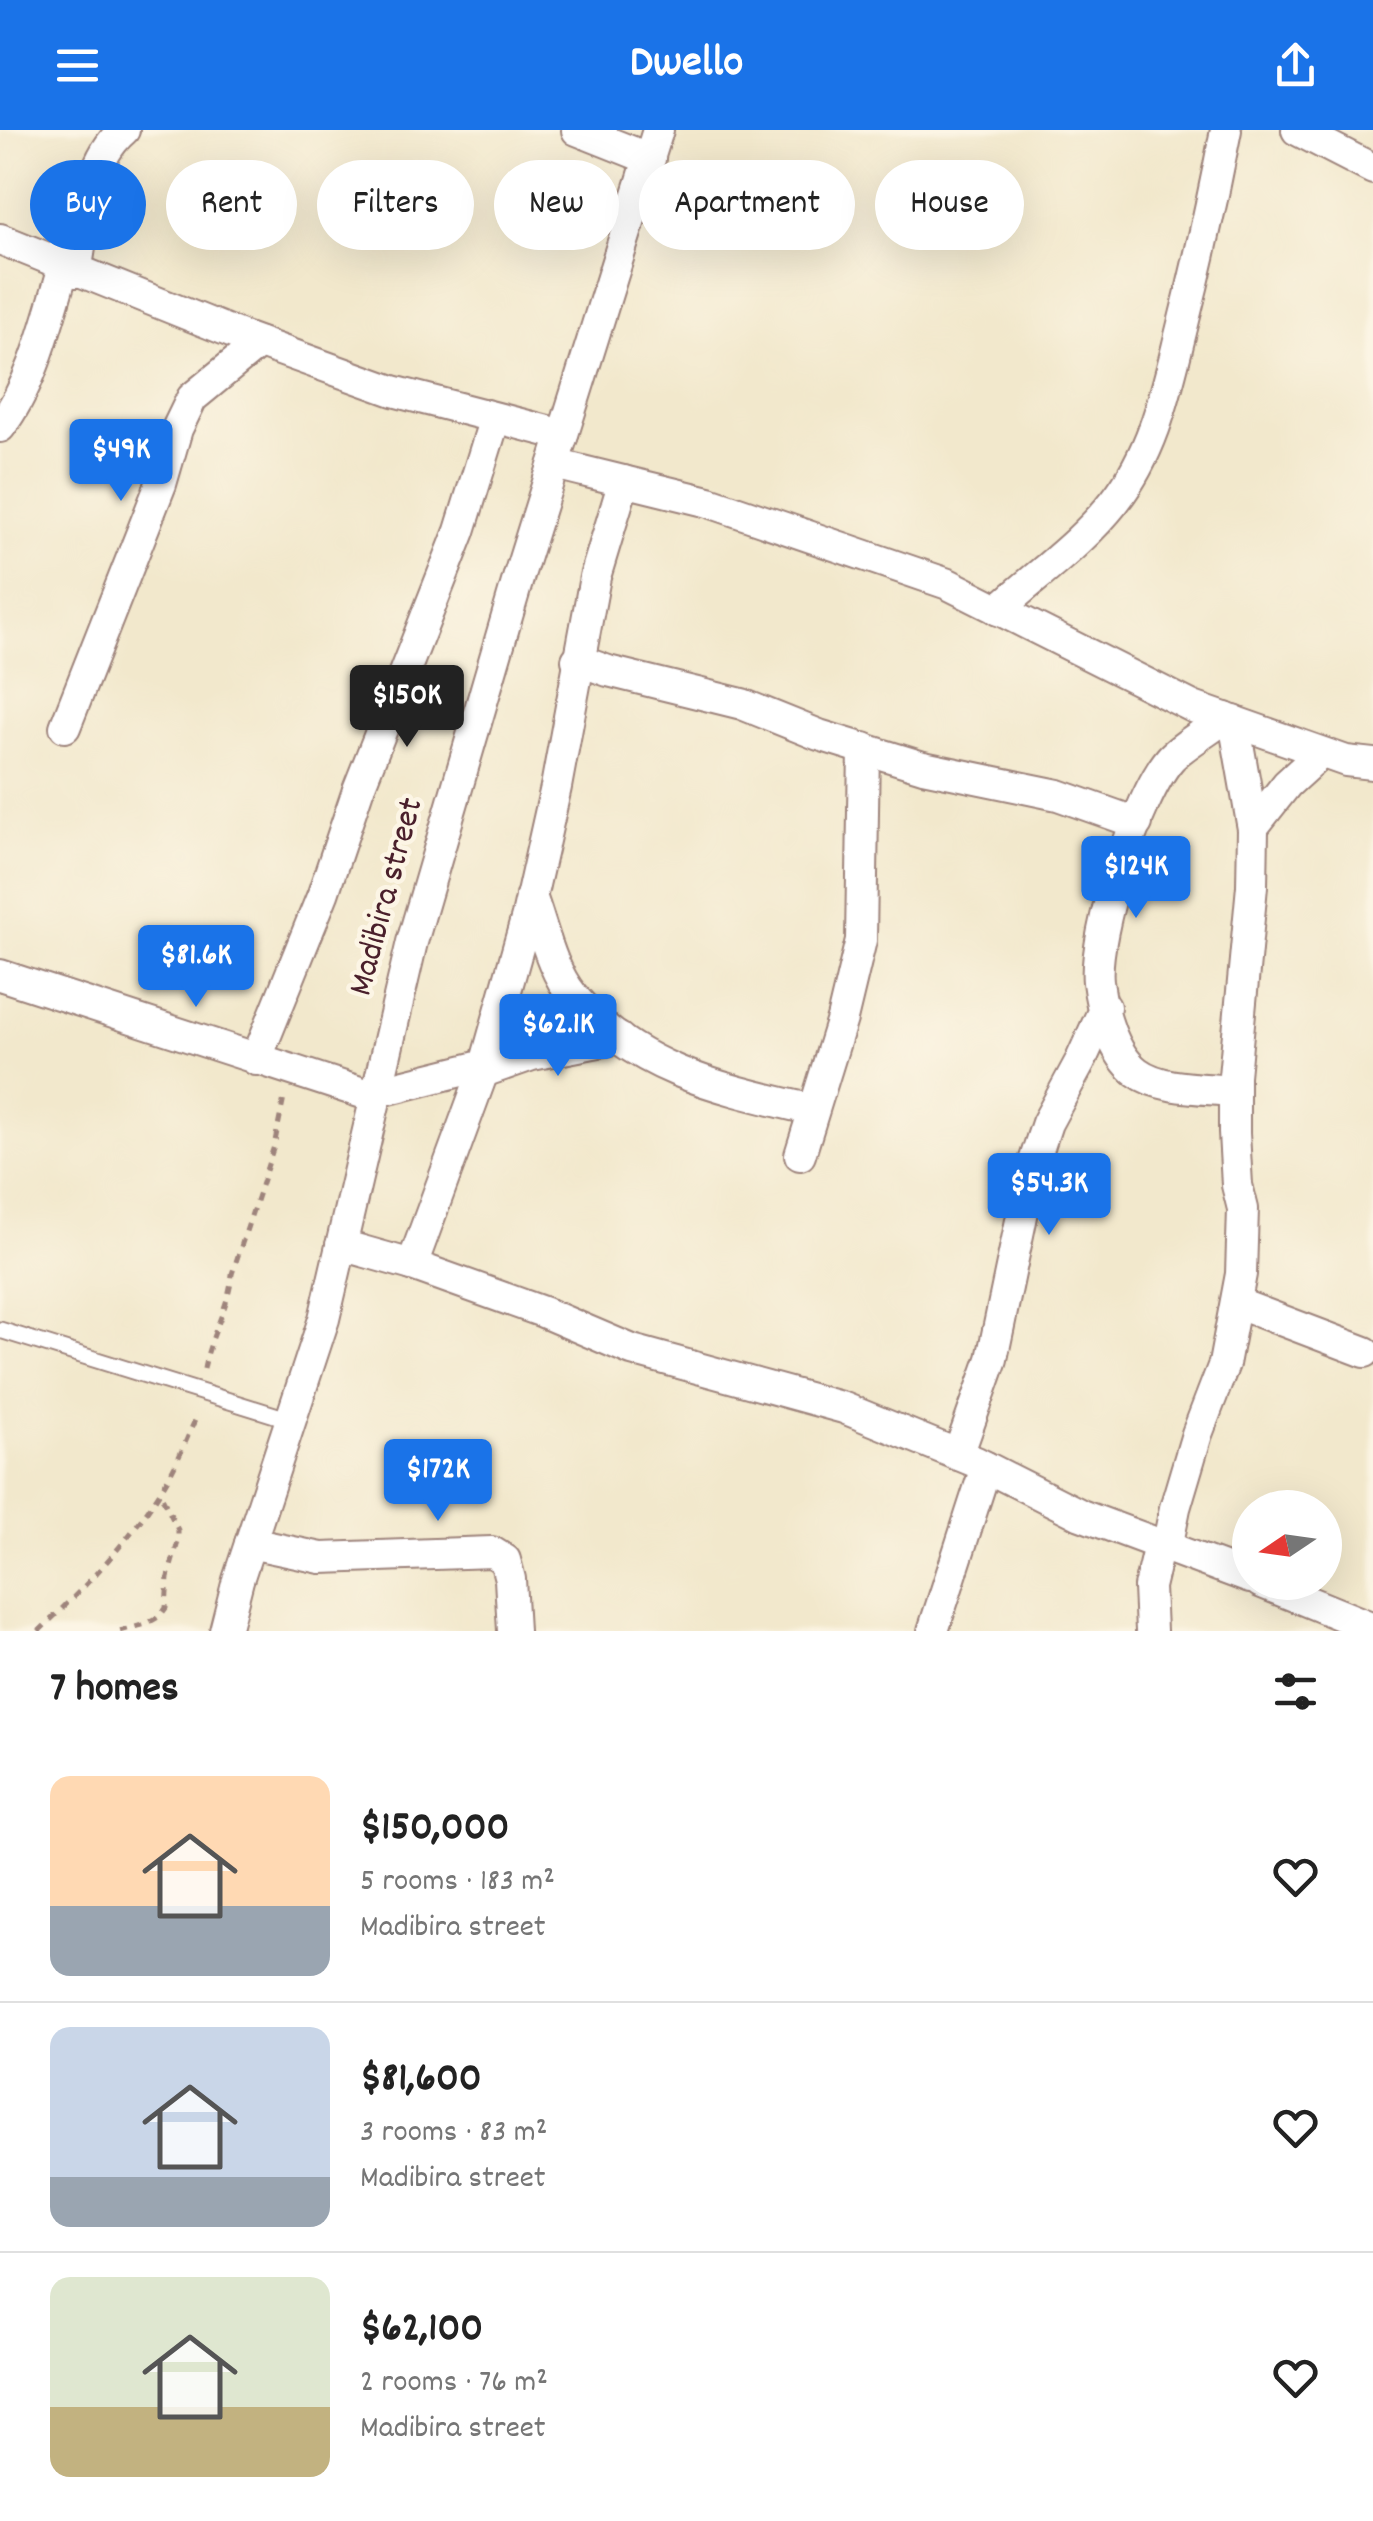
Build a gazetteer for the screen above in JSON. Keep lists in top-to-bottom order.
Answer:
{
  "streets": {
    "street": ["Madibira street"]
  },
  "north": "left",
  "page": {
    "header": "Dwello",
    "chip": [
      "Buy",
      "Rent",
      "Filters",
      "New",
      "Apartment",
      "House"
    ],
    "price": [
      "$49K",
      "$150K",
      "$124K",
      "$81.6K",
      "$62.1K",
      "$54.3K",
      "$172K"
    ],
    "heading": "7 homes",
    "list": [
      {
        "name": "$150,000",
        "note": "5 rooms · 183 m² · Madibira street"
      },
      {
        "name": "$81,600",
        "note": "3 rooms · 83 m² · Madibira street"
      },
      {
        "name": "$62,100",
        "note": "2 rooms · 76 m² · Madibira street"
      }
    ]
  }
}
